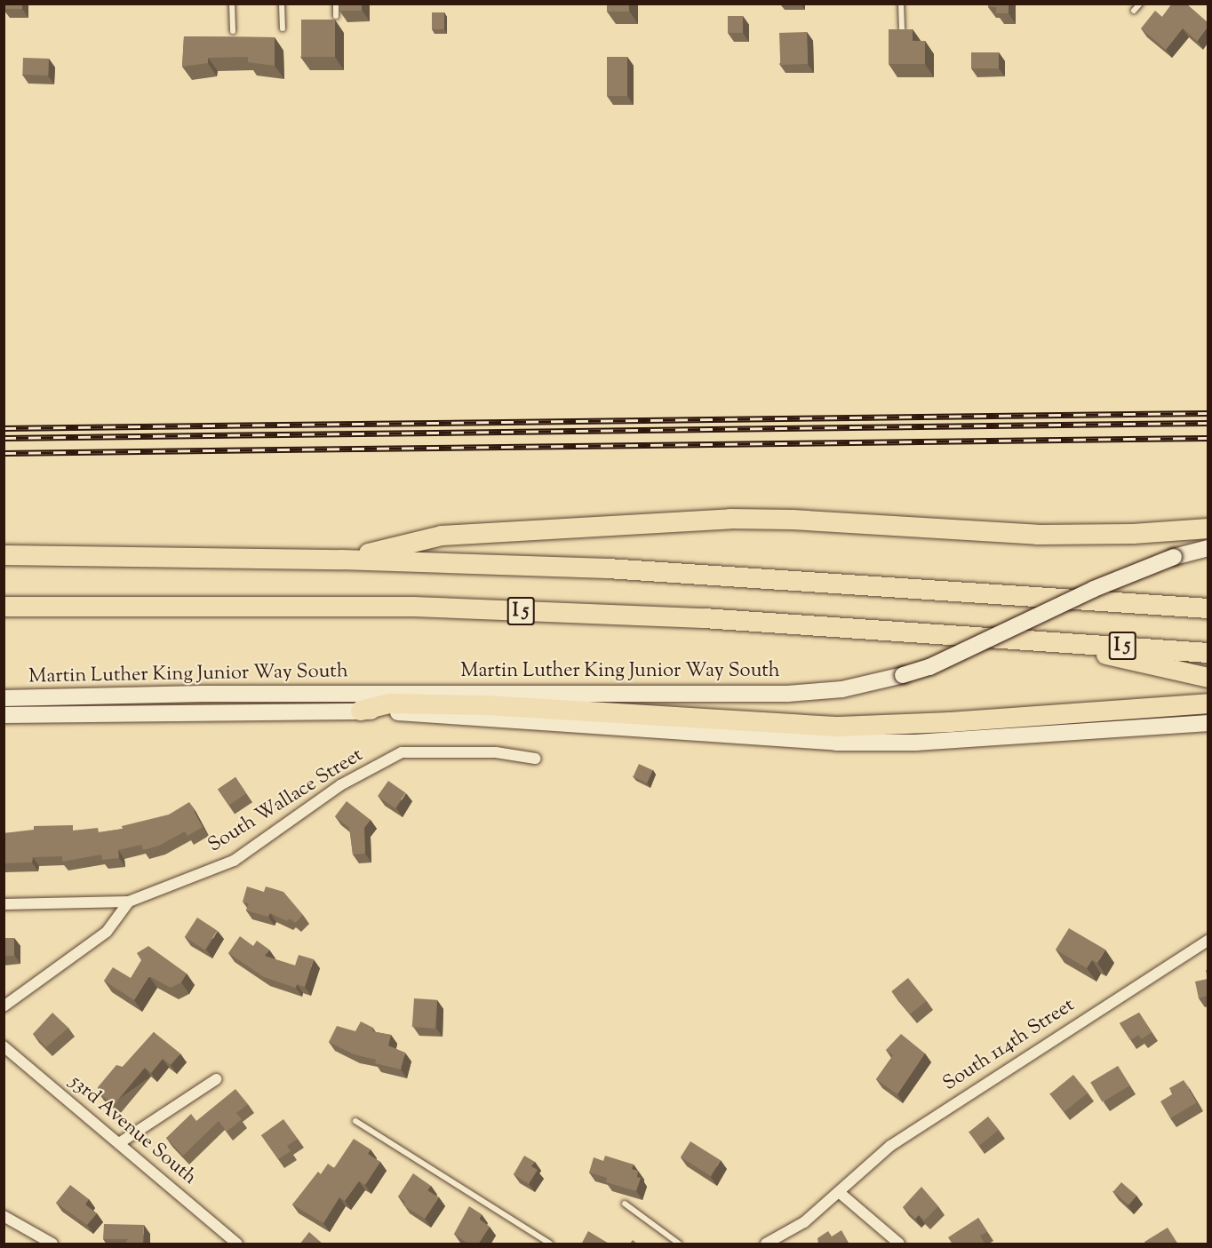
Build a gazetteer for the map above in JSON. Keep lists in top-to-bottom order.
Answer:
{
  "streets": {
    "highway": ["I 5"],
    "main road": ["Martin Luther King Junior Way South"],
    "street": ["South Wallace Street", "South 114th Street", "53rd Avenue South"]
  }
}
